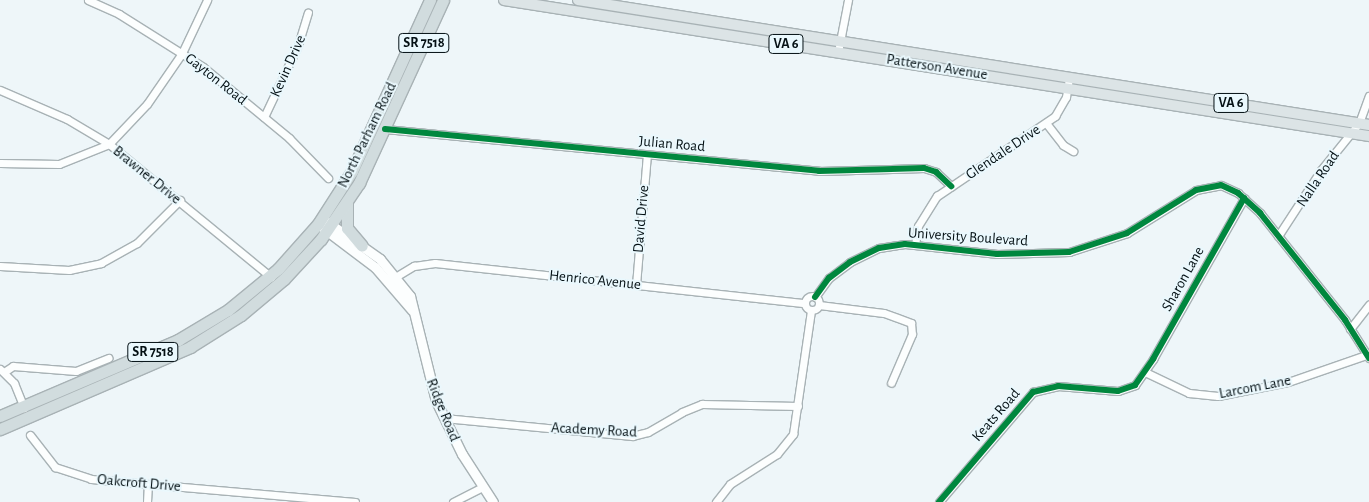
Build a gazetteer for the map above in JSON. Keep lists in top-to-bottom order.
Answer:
{
  "streets": {
    "highway": ["SR 7518", "North Parham Road"],
    "main road": ["VA 6", "Patterson Avenue"],
    "street": [
      "Kevin Drive",
      "Gayton Road",
      "Julian Road",
      "Glendale Drive",
      "Brawner Drive",
      "Nalla Road",
      "David Drive",
      "University Boulevard",
      "Sharon Lane",
      "Henrico Avenue",
      "Larcom Lane",
      "Ridge Road",
      "Keats Road",
      "Academy Road",
      "Oakcroft Drive"
    ]
  },
  "crossings": [
    ["Kevin Drive", "Gayton Road"],
    ["Patterson Avenue", "Glendale Drive"],
    ["Patterson Avenue", "Nalla Road"],
    ["North Parham Road", "Julian Road"],
    ["North Parham Road", "Brawner Drive"],
    ["North Parham Road", "Ridge Road"],
    ["Julian Road", "Glendale Drive"],
    ["Julian Road", "David Drive"],
    ["Glendale Drive", "University Boulevard"],
    ["Nalla Road", "University Boulevard"],
    ["David Drive", "Henrico Avenue"],
    ["University Boulevard", "Sharon Lane"],
    ["University Boulevard", "Henrico Avenue"],
    ["University Boulevard", "Larcom Lane"],
    ["Sharon Lane", "Larcom Lane"],
    ["Sharon Lane", "Keats Road"],
    ["Henrico Avenue", "Ridge Road"],
    ["Larcom Lane", "Keats Road"],
    ["Ridge Road", "Academy Road"]
  ]
}
